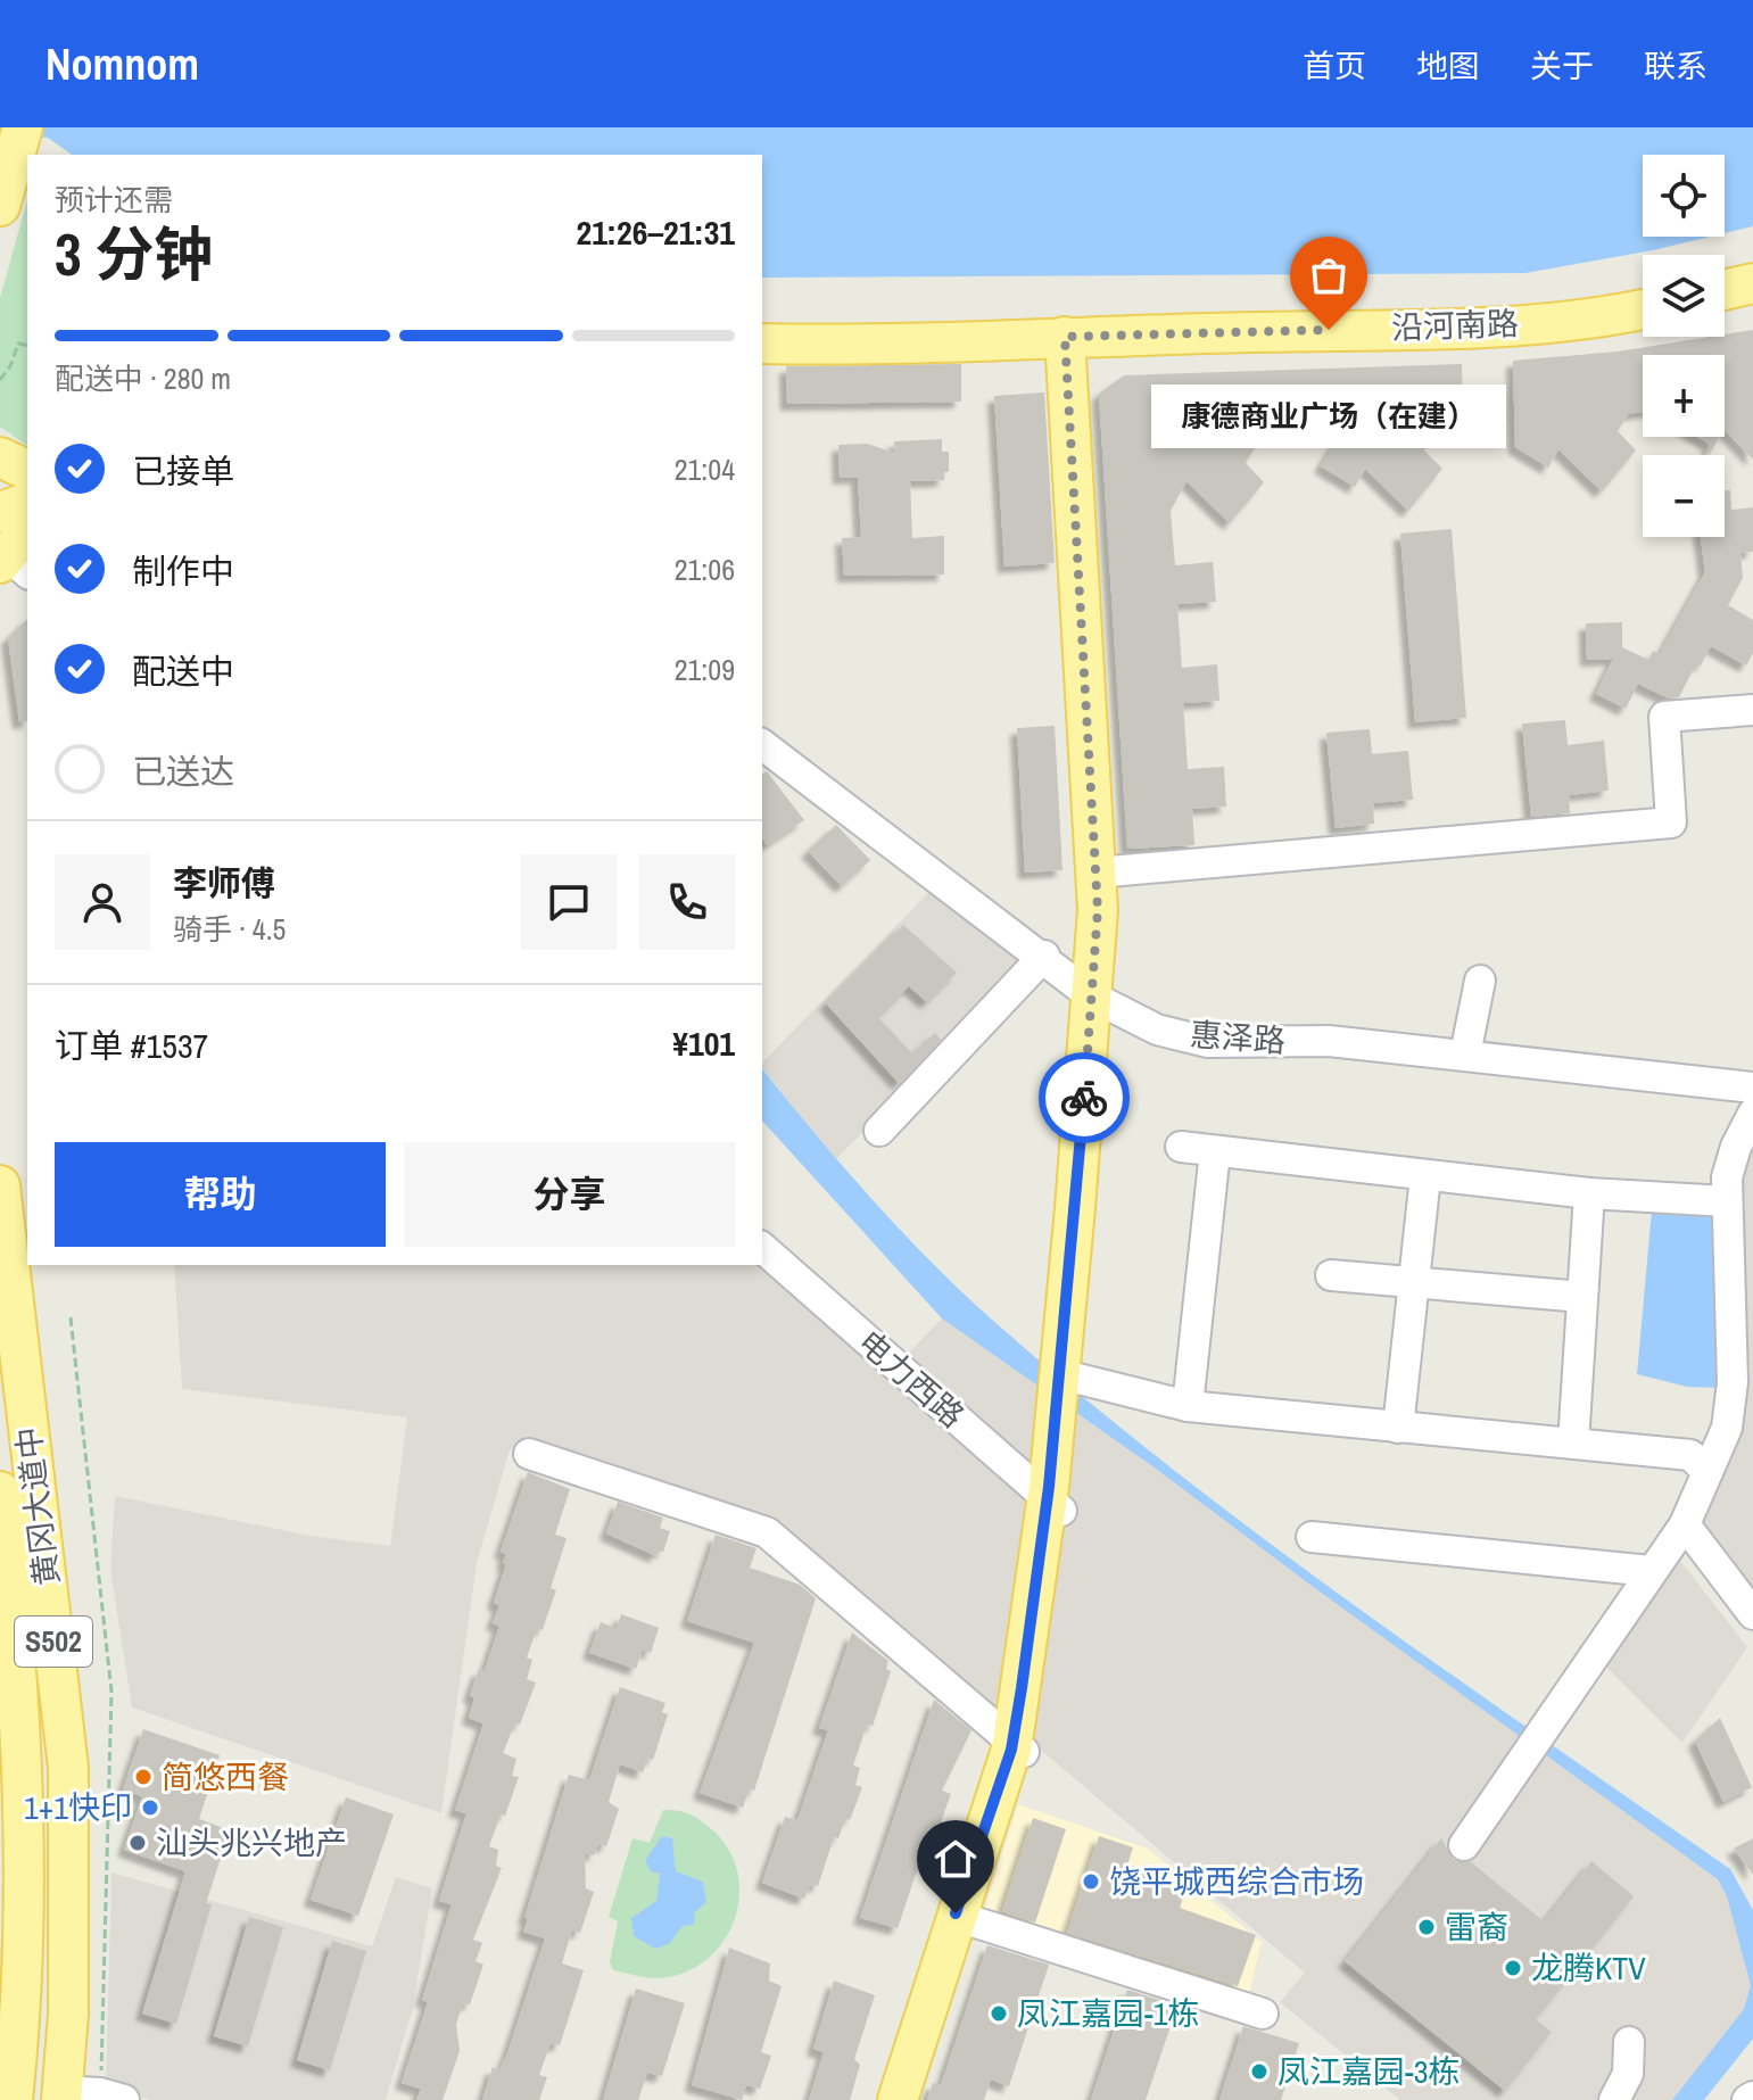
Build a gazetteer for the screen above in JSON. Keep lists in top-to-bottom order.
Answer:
{
  "streets": {
    "main road": ["沿河南路", "黄冈大道中", "S502"],
    "street": ["惠泽路", "电力西路"]
  },
  "places": [
    "康德商业广场（在建）",
    "简悠西餐",
    "1+1快印",
    "汕头兆兴地产",
    "饶平城西综合市场",
    "雷裔",
    "龙腾KTV",
    "凤江嘉园-1栋",
    "凤江嘉园-3栋"
  ],
  "page": {
    "header": "Nomnom",
    "nav": [
      "首页",
      "地图",
      "关于",
      "联系"
    ],
    "map_buttons": ["+", "−"],
    "heading": ["3 分钟", "预计还需", "21:26–21:31"],
    "panel": [
      "李师傅",
      "骑手 · 4.5",
      "订单 #1537",
      "¥101"
    ],
    "bar": "配送中 · 280 m",
    "bubble": "康德商业广场（在建）",
    "list": [
      ["已接单", "21:04"],
      ["制作中", "21:06"],
      ["配送中", "21:09"],
      "已送达"
    ],
    "buttons": ["帮助", "分享"]
  }
}
